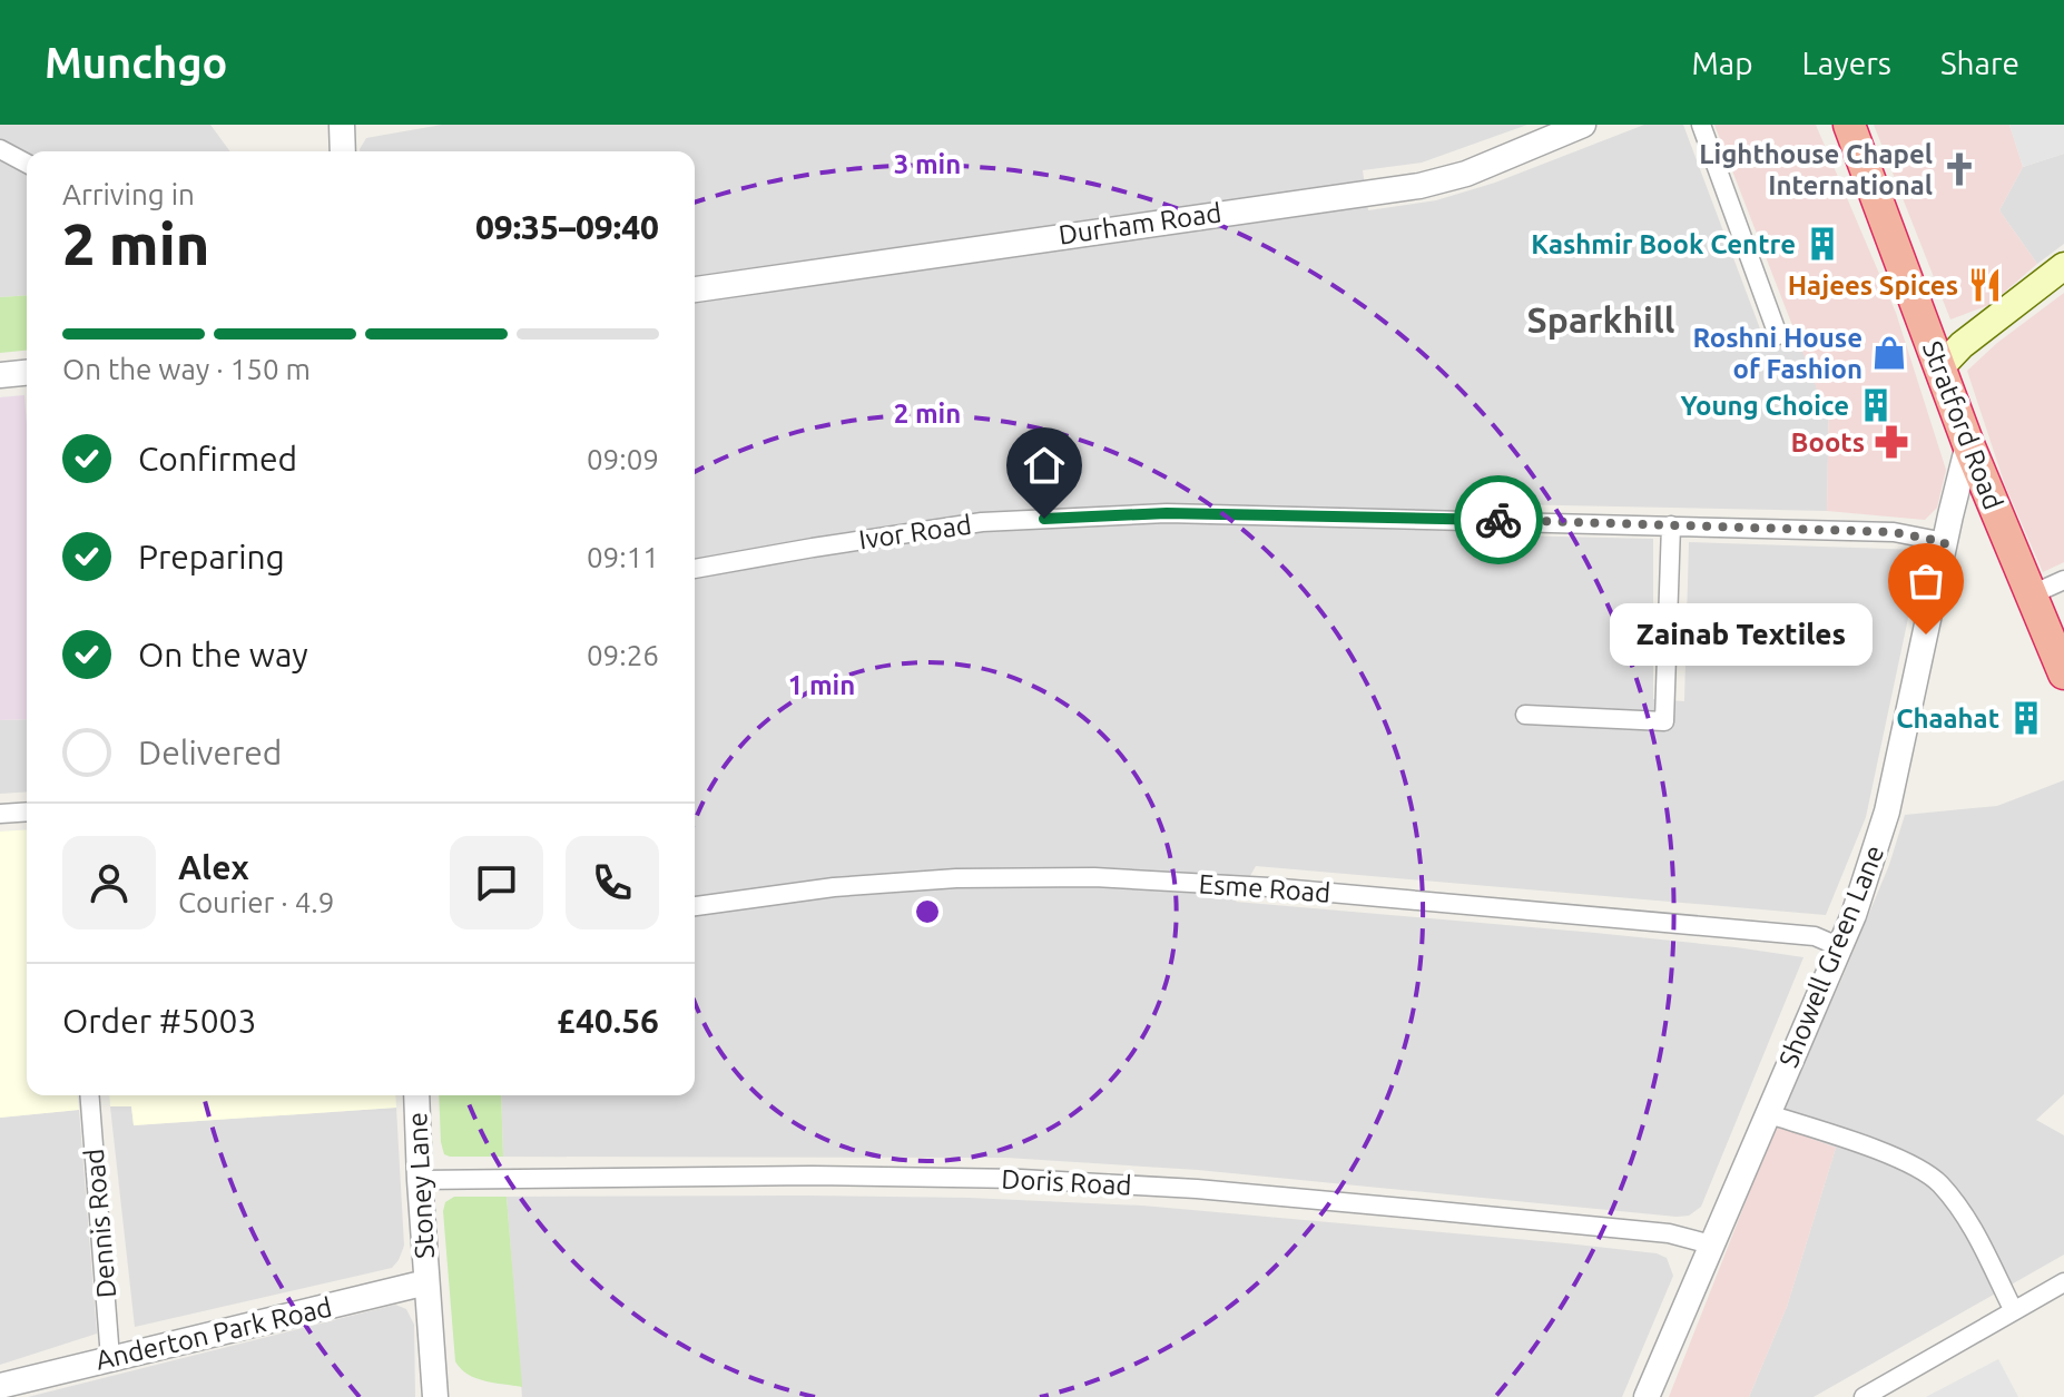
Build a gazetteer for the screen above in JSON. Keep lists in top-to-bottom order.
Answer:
{
  "streets": {
    "highway": ["Stratford Road"],
    "street": [
      "Durham Road",
      "Ivor Road",
      "Esme Road",
      "Showell Green Lane",
      "Doris Road",
      "Stoney Lane",
      "Dennis Road",
      "Anderton Park Road"
    ]
  },
  "crossings": [
    ["Stratford Road", "Showell Green Lane"],
    ["Ivor Road", "Showell Green Lane"],
    ["Esme Road", "Showell Green Lane"],
    ["Showell Green Lane", "Doris Road"],
    ["Doris Road", "Stoney Lane"],
    ["Stoney Lane", "Anderton Park Road"],
    ["Dennis Road", "Anderton Park Road"]
  ],
  "districts": ["Sparkhill"],
  "places": {
    "church": ["Lighthouse Chapel International"],
    "building": ["Kashmir Book Centre", "Young Choice", "Chaahat"],
    "restaurant": ["Hajees Spices"],
    "shop": ["Roshni House of Fashion"],
    "pharmacy": ["Boots"],
    "other": ["Zainab Textiles"]
  },
  "page": {
    "header": "Munchgo",
    "nav": ["Map", "Layers", "Share"],
    "heading": ["2 min", "Arriving in", "09:35–09:40"],
    "panel": [
      "Alex",
      "Courier · 4.9",
      "Order #5003",
      "£40.56"
    ],
    "bar": "On the way · 150 m",
    "list": [
      ["Confirmed", "09:09"],
      ["Preparing", "09:11"],
      ["On the way", "09:26"],
      "Delivered"
    ],
    "bubble": "Zainab Textiles"
  },
  "rings": ["3 min", "2 min", "1 min"]
}
